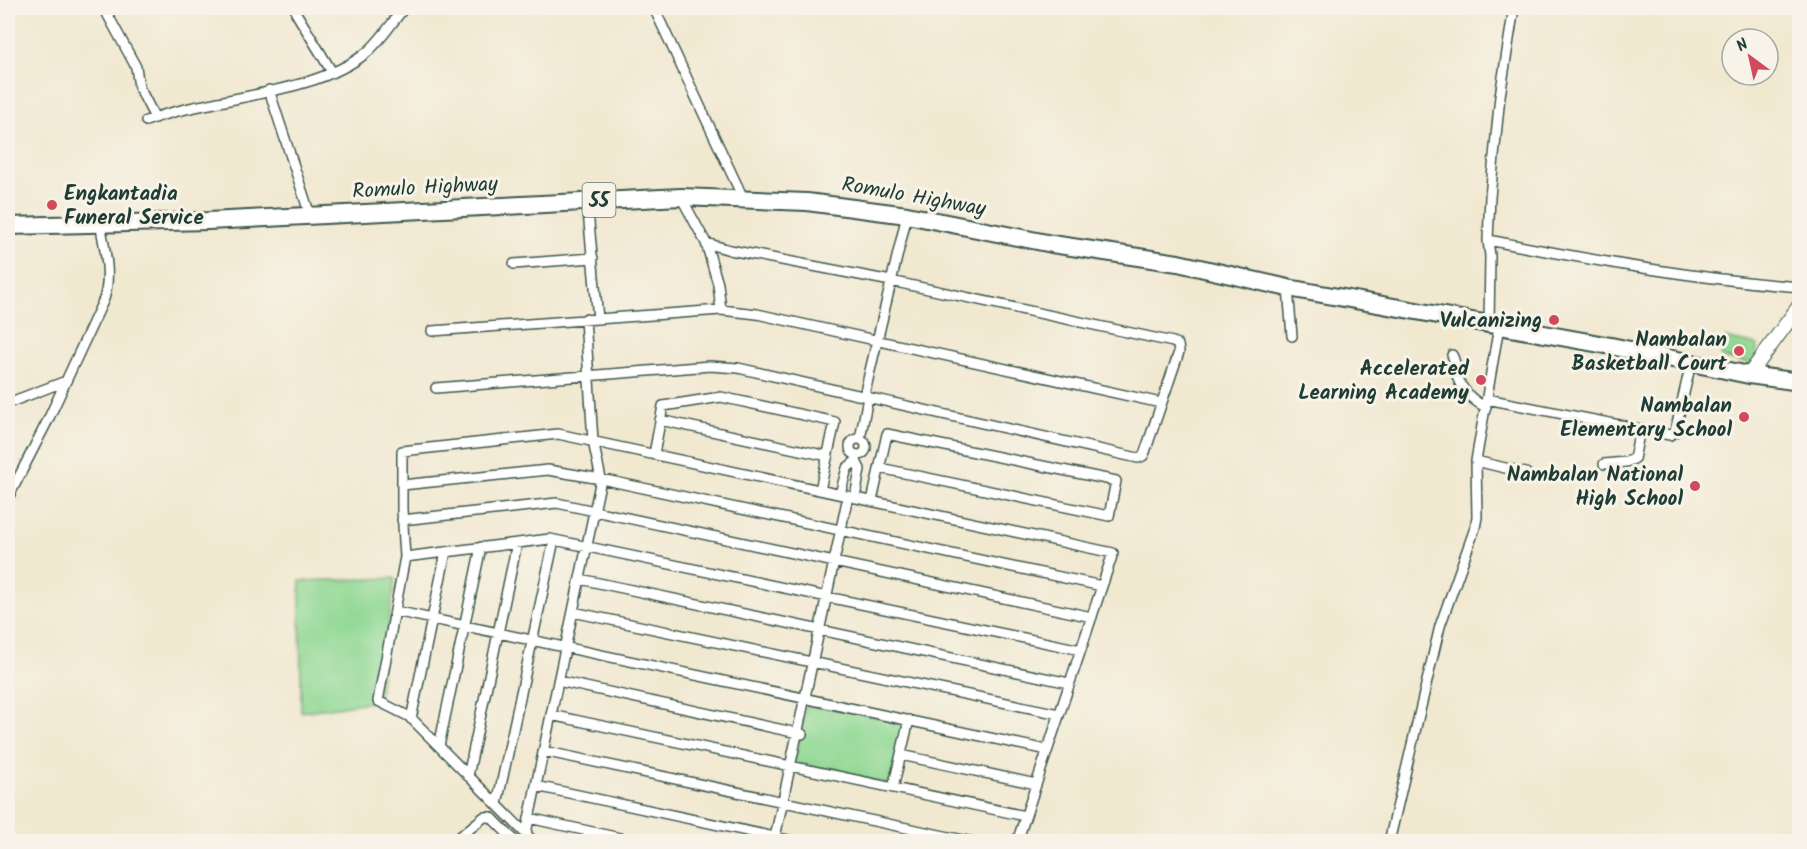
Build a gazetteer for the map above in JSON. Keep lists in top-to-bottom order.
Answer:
{
  "streets": {
    "highway": ["Romulo Highway", "55"]
  },
  "places": [
    "Engkantadia Funeral Service",
    "Vulcanizing",
    "Nambalan Basketball Court",
    "Accelerated Learning Academy",
    "Nambalan Elementary School",
    "Nambalan National High School"
  ],
  "north": "top left"
}
